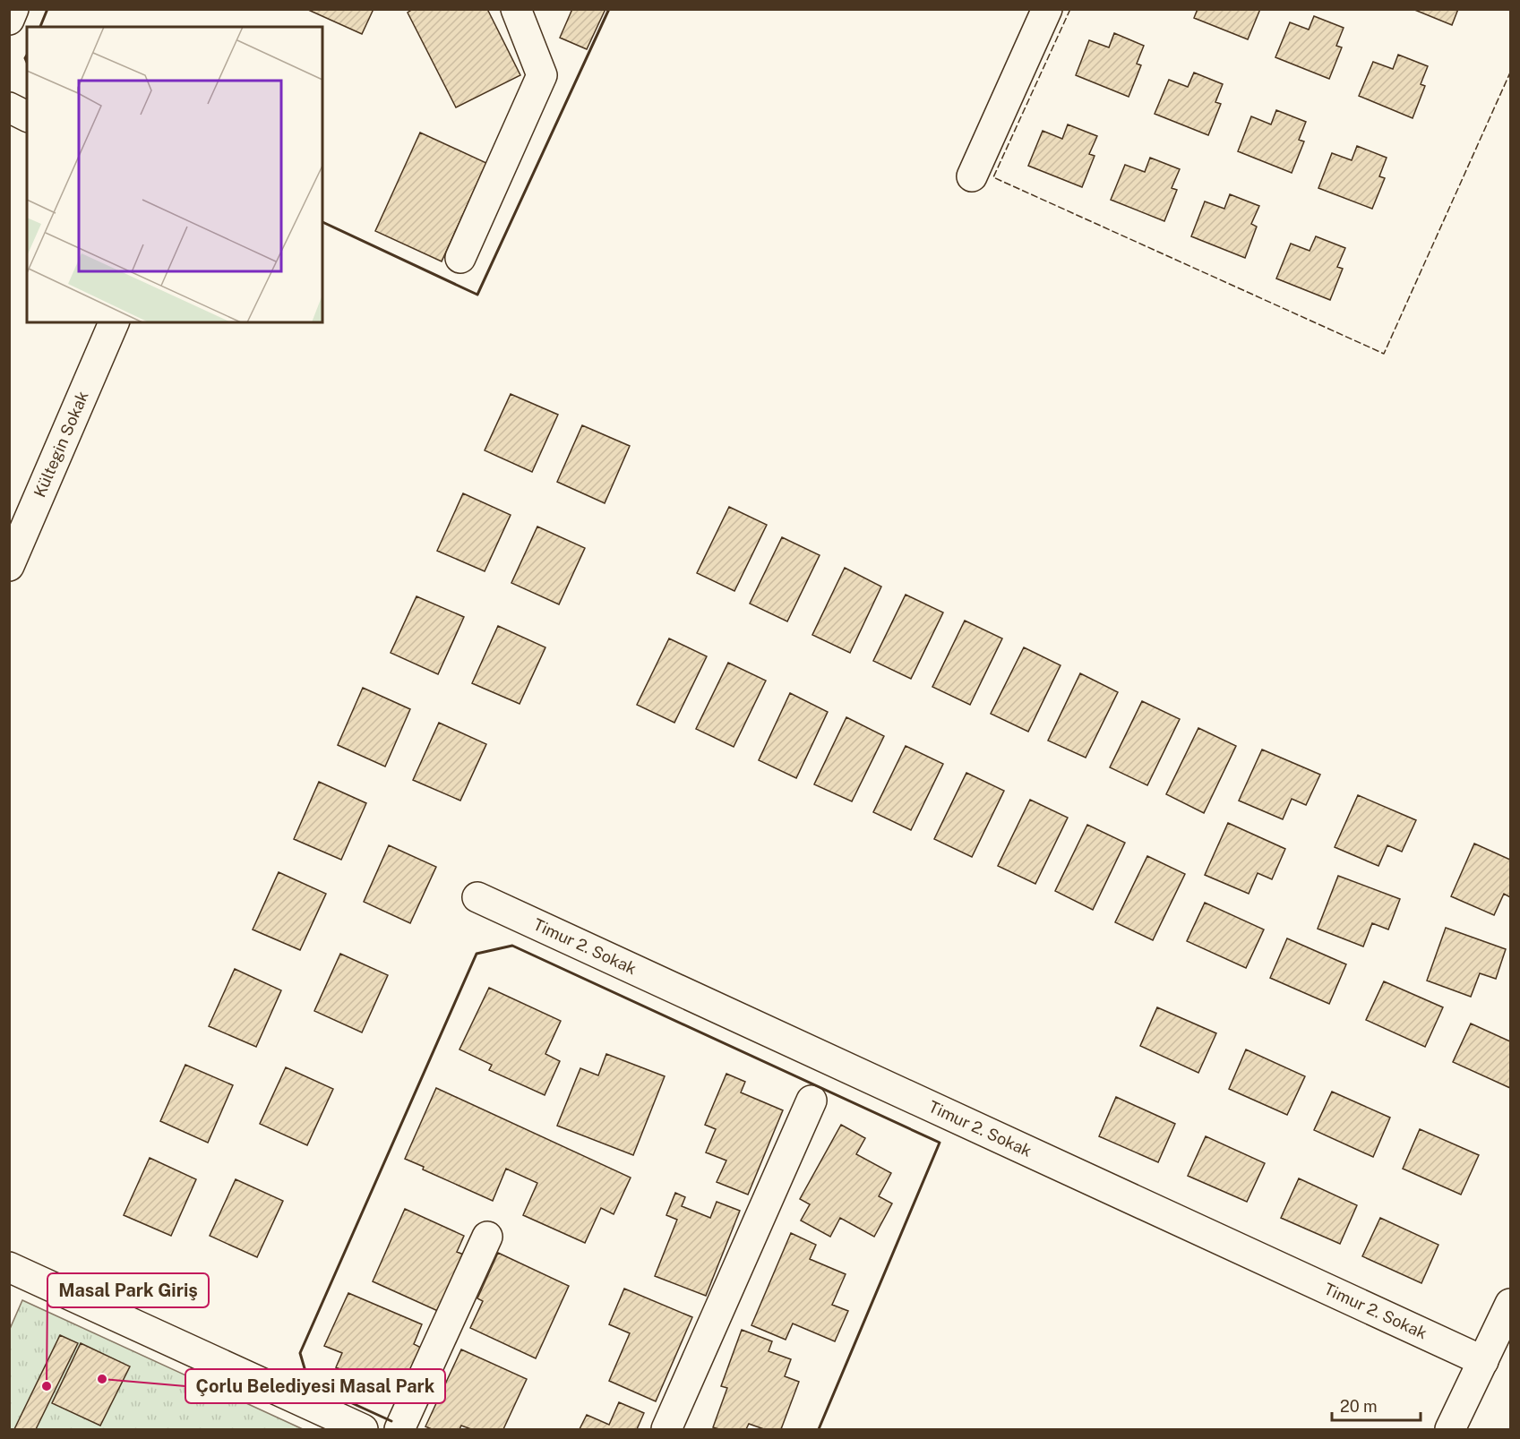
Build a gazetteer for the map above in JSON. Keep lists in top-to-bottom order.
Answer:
{
  "streets": {
    "street": ["Kültegin Sokak", "Timur 2. Sokak"]
  },
  "places": ["Çorlu Belediyesi Masal Park", "Masal Park Giriş"],
  "scale_bar": "20 m"
}
